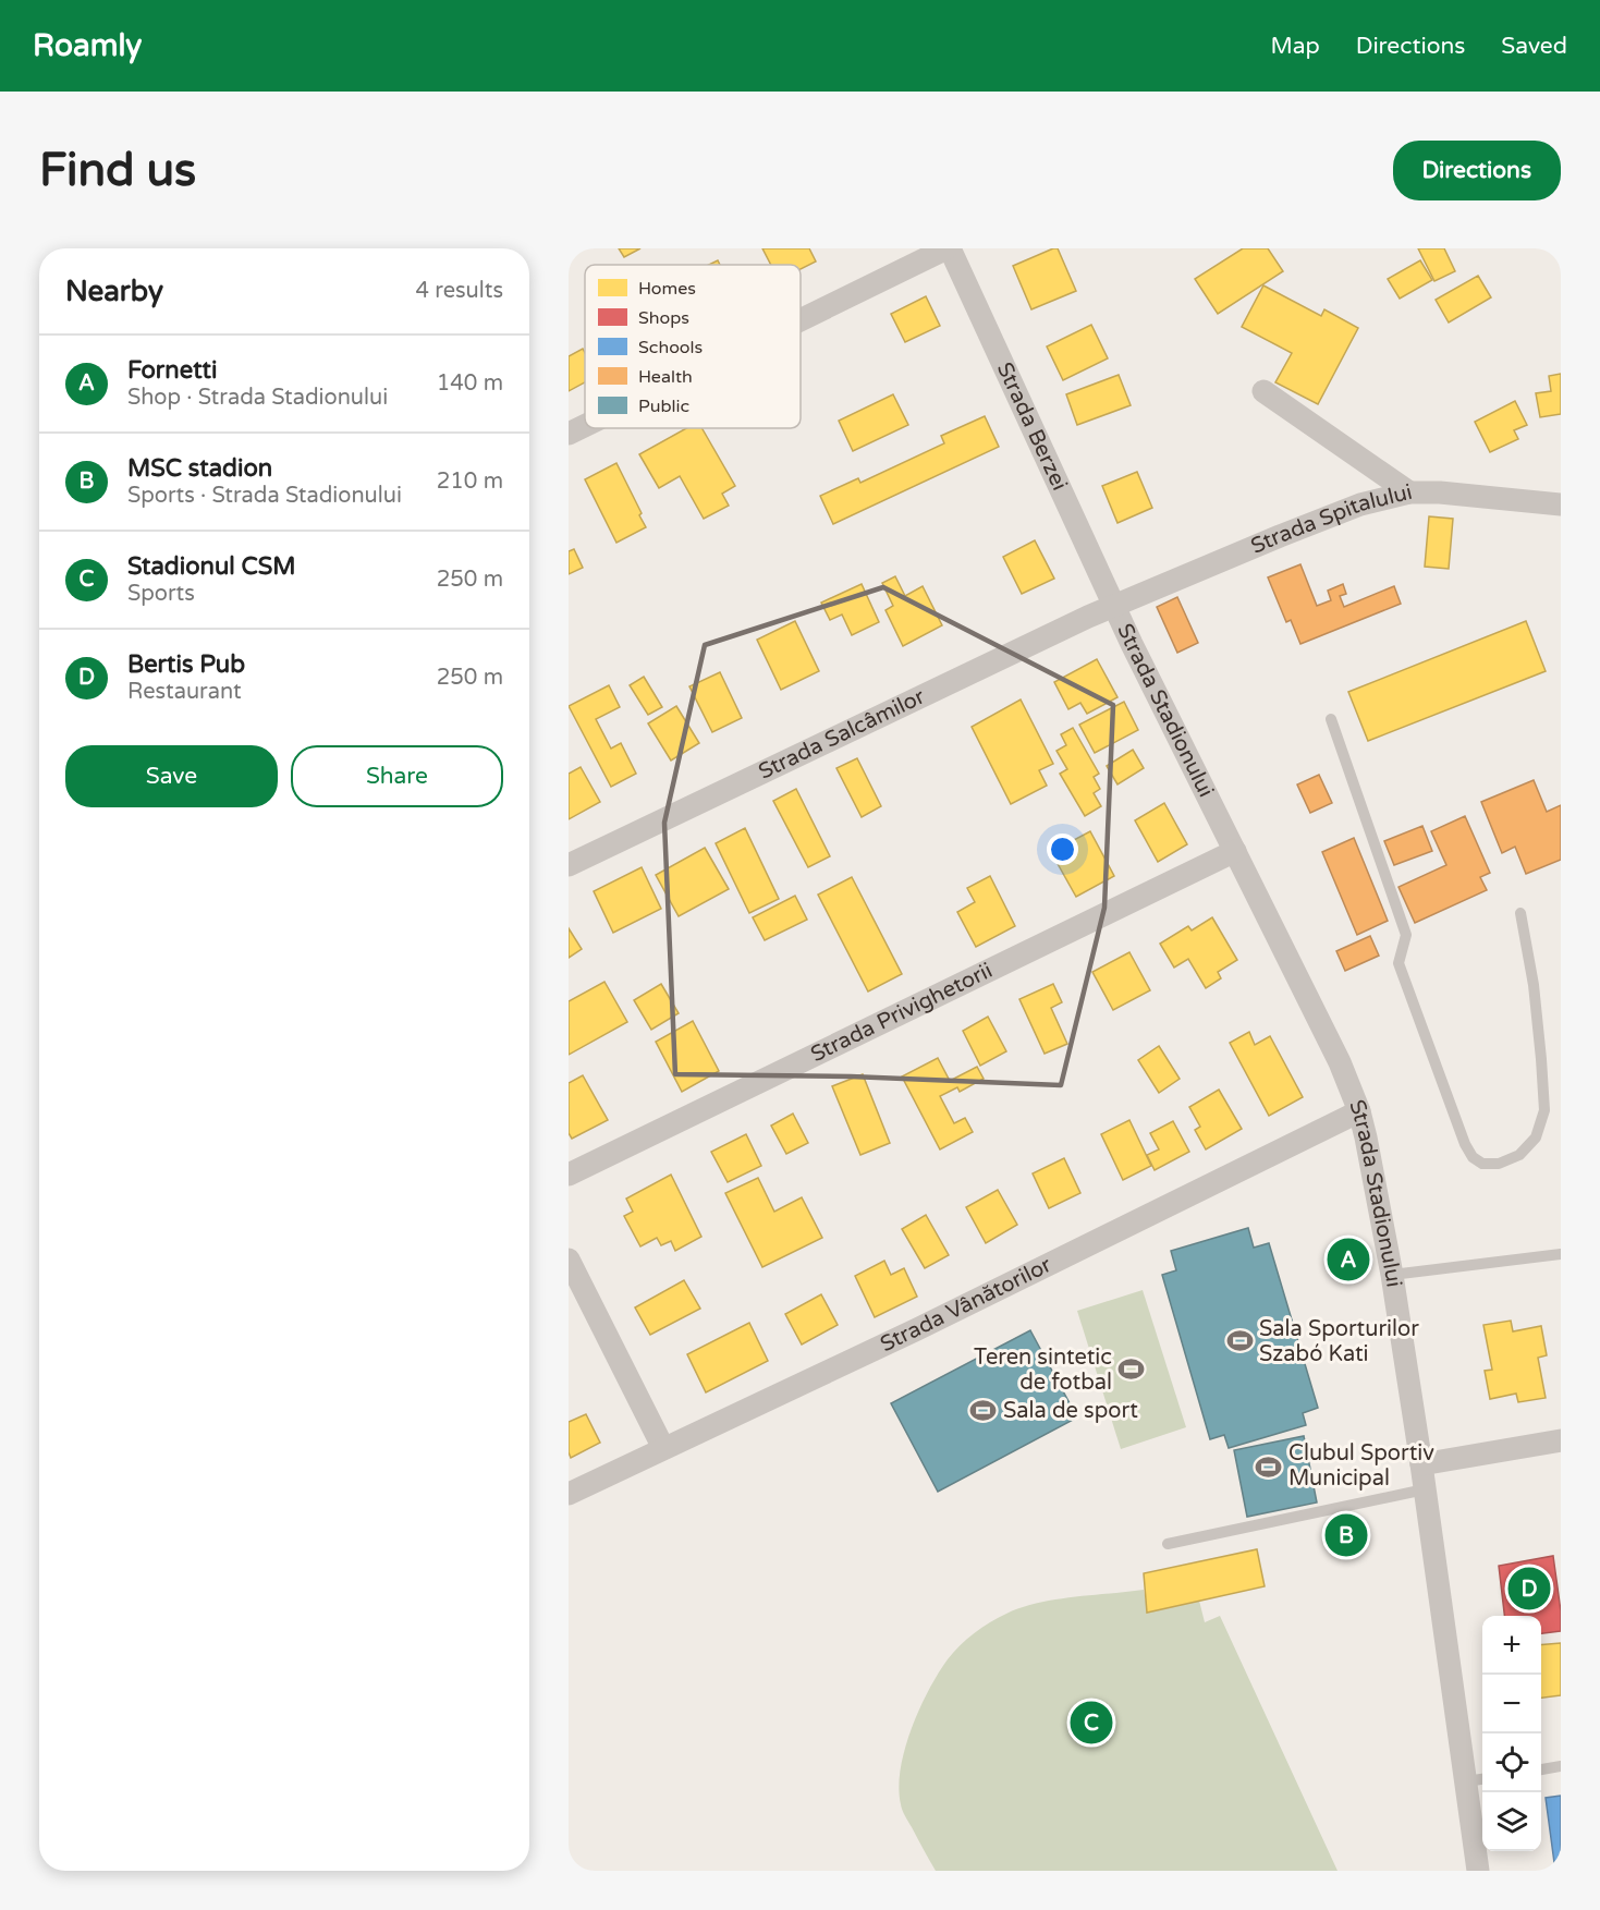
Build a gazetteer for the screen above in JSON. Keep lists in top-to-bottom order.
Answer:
{
  "streets": {
    "street": [
      "Strada Berzei",
      "Strada Spitalului",
      "Strada Stadionului",
      "Strada Salcâmilor",
      "Strada Privighetorii",
      "Strada Vânătorilor"
    ]
  },
  "crossings": [
    ["Strada Berzei", "Strada Spitalului"],
    ["Strada Berzei", "Strada Stadionului"],
    ["Strada Berzei", "Strada Salcâmilor"],
    ["Strada Spitalului", "Strada Stadionului"],
    ["Strada Spitalului", "Strada Salcâmilor"],
    ["Strada Stadionului", "Strada Salcâmilor"],
    ["Strada Stadionului", "Strada Privighetorii"],
    ["Strada Stadionului", "Strada Vânătorilor"]
  ],
  "places": {
    "sports": [
      "Sala Sporturilor Szabó Kati",
      "Teren sintetic de fotbal",
      "Sala de sport",
      "Clubul Sportiv Municipal"
    ]
  },
  "legend": [
    "Homes",
    "Shops",
    "Schools",
    "Health",
    "Public"
  ],
  "page": {
    "header": "Roamly",
    "nav": ["Map", "Directions", "Saved"],
    "buttons": [
      "Directions",
      ["Save", "Share"]
    ],
    "title": "Find us",
    "heading": ["Nearby", "4 results"],
    "list": [
      {
        "mark": "A",
        "name": "Fornetti",
        "note": "Shop · Strada Stadionului",
        "value": "140 m"
      },
      {
        "mark": "B",
        "name": "MSC stadion",
        "note": "Sports · Strada Stadionului",
        "value": "210 m"
      },
      {
        "mark": "C",
        "name": "Stadionul CSM",
        "note": "Sports",
        "value": "250 m"
      },
      {
        "mark": "D",
        "name": "Bertis Pub",
        "note": "Restaurant",
        "value": "250 m"
      }
    ],
    "pins": [
      "A",
      "B",
      "D",
      "C"
    ],
    "map_buttons": ["+", "−"]
  }
}
